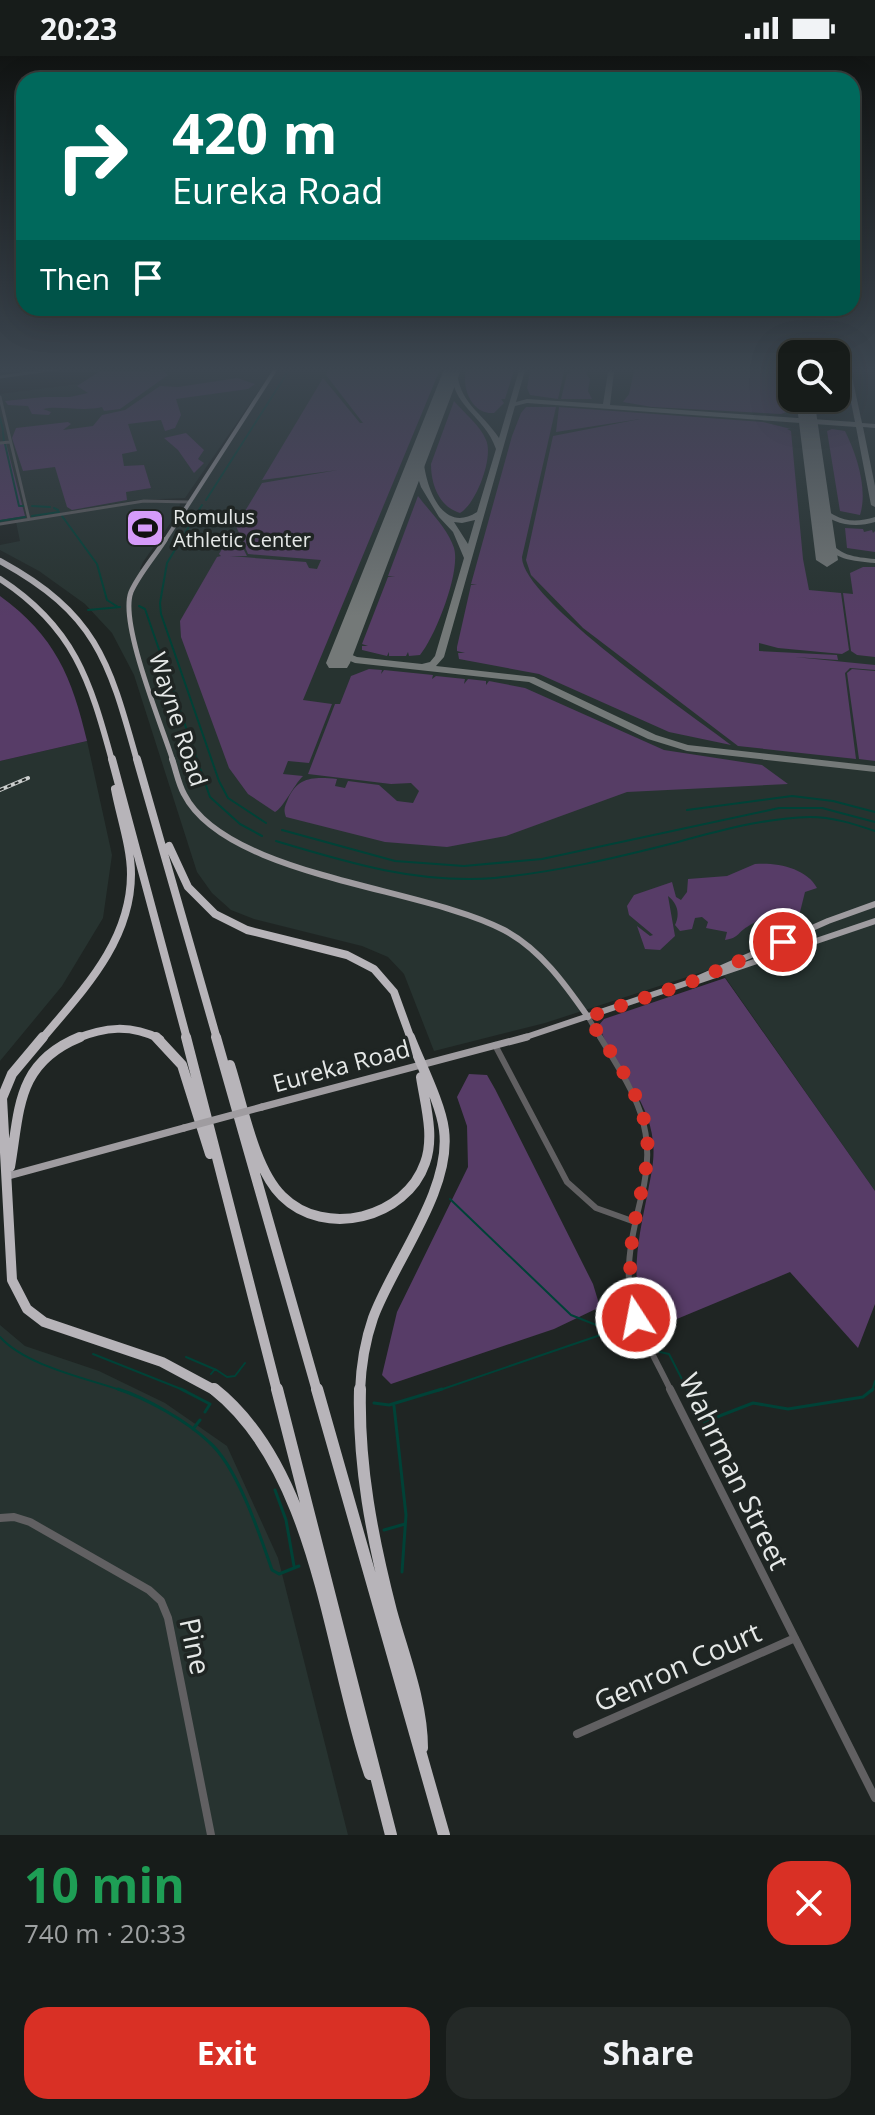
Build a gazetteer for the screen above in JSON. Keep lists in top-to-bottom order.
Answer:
{
  "streets": {
    "main road": ["Wayne Road", "Eureka Road"],
    "street": ["Wahrman Street", "Pine", "Genron Court"]
  },
  "crossings": [
    ["Wayne Road", "Eureka Road"],
    ["Wayne Road", "Wahrman Street"],
    ["Eureka Road", "Wahrman Street"],
    ["Wahrman Street", "Genron Court"]
  ],
  "places": {
    "sports": ["Romulus Athletic Center"]
  },
  "page": {
    "status": "20:23",
    "turn": ["420 m", "Eureka Road"],
    "then": "Then",
    "heading": ["10 min", "740 m · 20:33"],
    "buttons": ["Exit", "Share"]
  }
}
